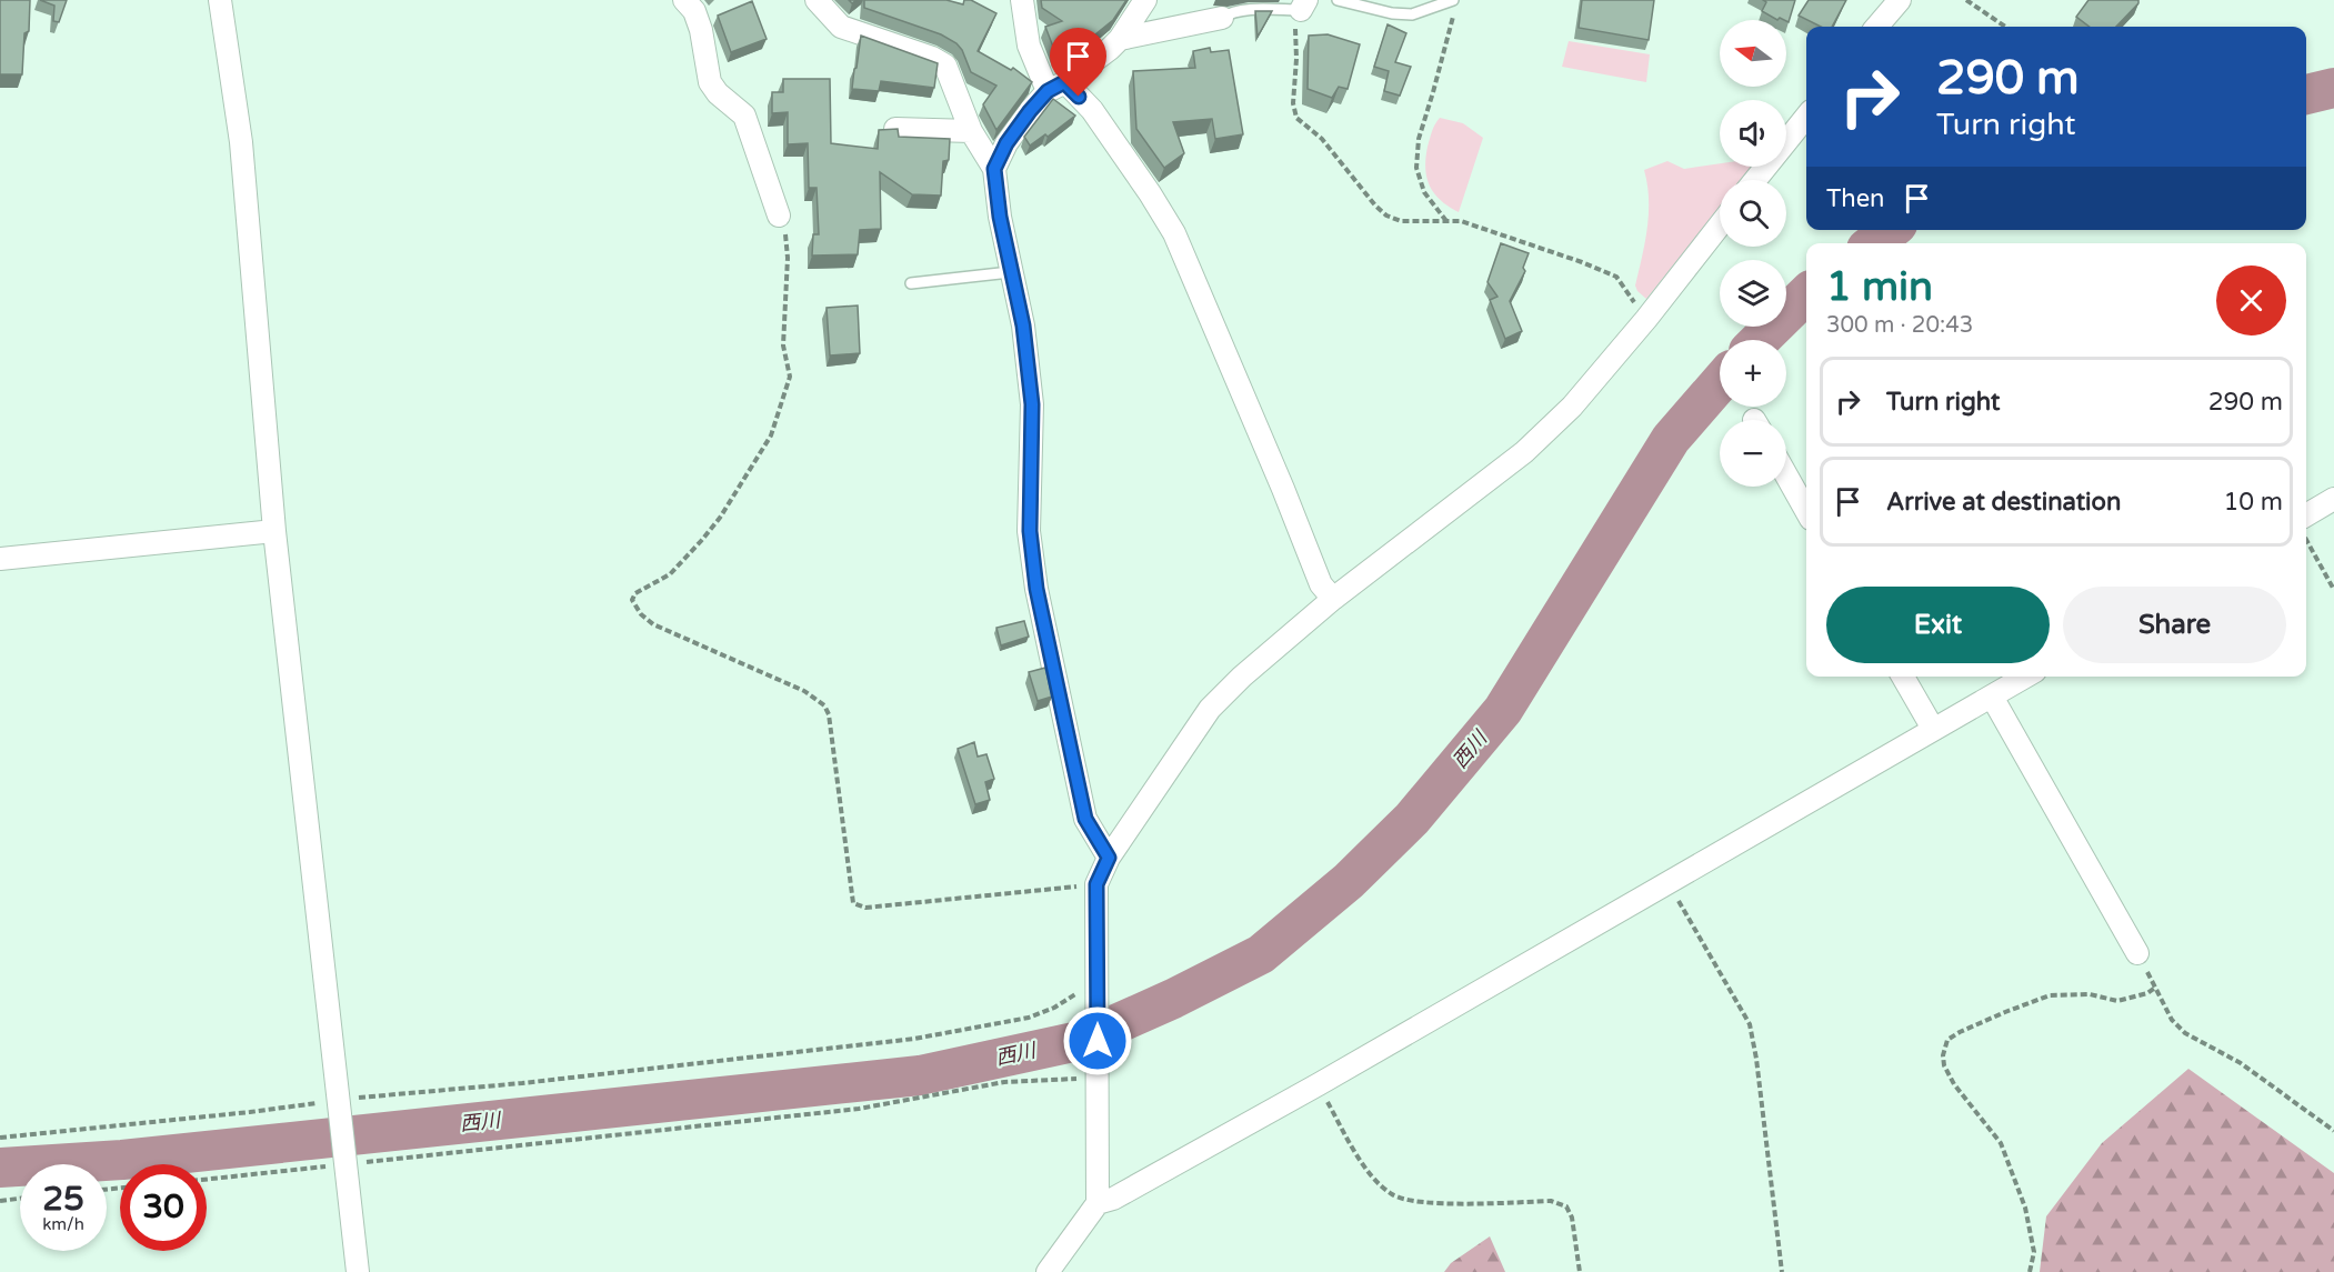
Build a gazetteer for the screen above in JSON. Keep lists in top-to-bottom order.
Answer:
{
  "water": ["西川"],
  "north": "left",
  "page": {
    "map_buttons": ["+", "−"],
    "turn": ["290 m", "Turn right"],
    "then": "Then",
    "heading": ["1 min", "300 m · 20:43"],
    "list": [
      {
        "name": "Turn right",
        "value": "290 m"
      },
      {
        "name": "Arrive at destination",
        "value": "10 m"
      }
    ],
    "buttons": ["Exit", "Share"],
    "speed": "25 km/h",
    "limit": "30"
  }
}
